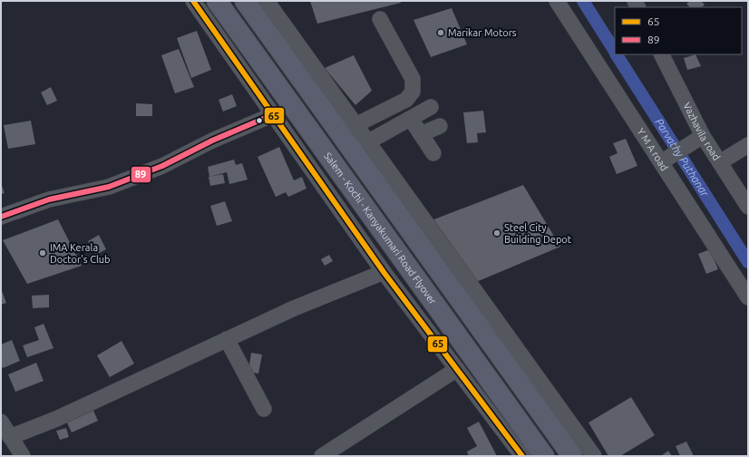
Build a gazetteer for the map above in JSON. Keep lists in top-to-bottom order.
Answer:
{
  "streets": {
    "highway": ["Salem - Kochi - Kanyakumari Road Flyover"],
    "street": ["Vazhavila road", "Y M A road"]
  },
  "water": ["Parvathy Puthanar"],
  "places": ["Marikar Motors", "Steel City Building Depot", "IMA Kerala Doctor's Club"],
  "lines": ["transit line 65", "transit line 89"],
  "legend": ["65", "89"]
}
